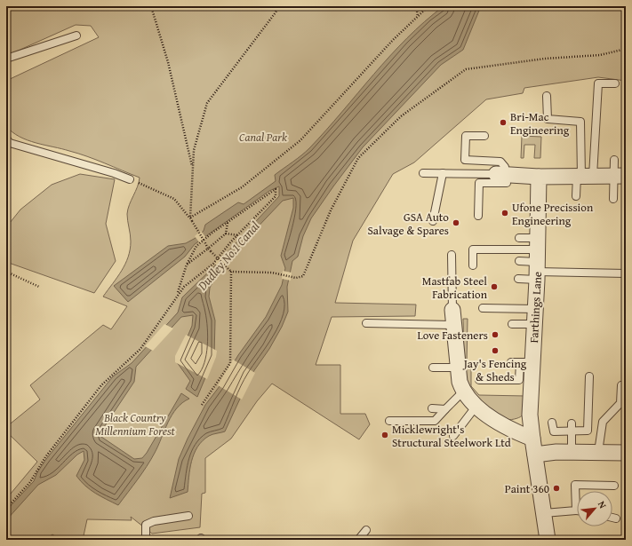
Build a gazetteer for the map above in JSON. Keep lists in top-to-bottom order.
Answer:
{
  "streets": {
    "street": ["Farthings Lane"]
  },
  "water": ["Dudley No.1 Canal"],
  "parks": ["Canal Park", "Black Country Millennium Forest"],
  "places": [
    "Bri-Mac Engineering",
    "Ufone Precission Engineering",
    "GSA Auto Salvage & Spares",
    "Mastfab Steel Fabrication",
    "Love Fasteners",
    "Jay's Fencing & Sheds",
    "Micklewright's Structural Steelwork Ltd",
    "Paint 360"
  ],
  "north": "top right"
}
